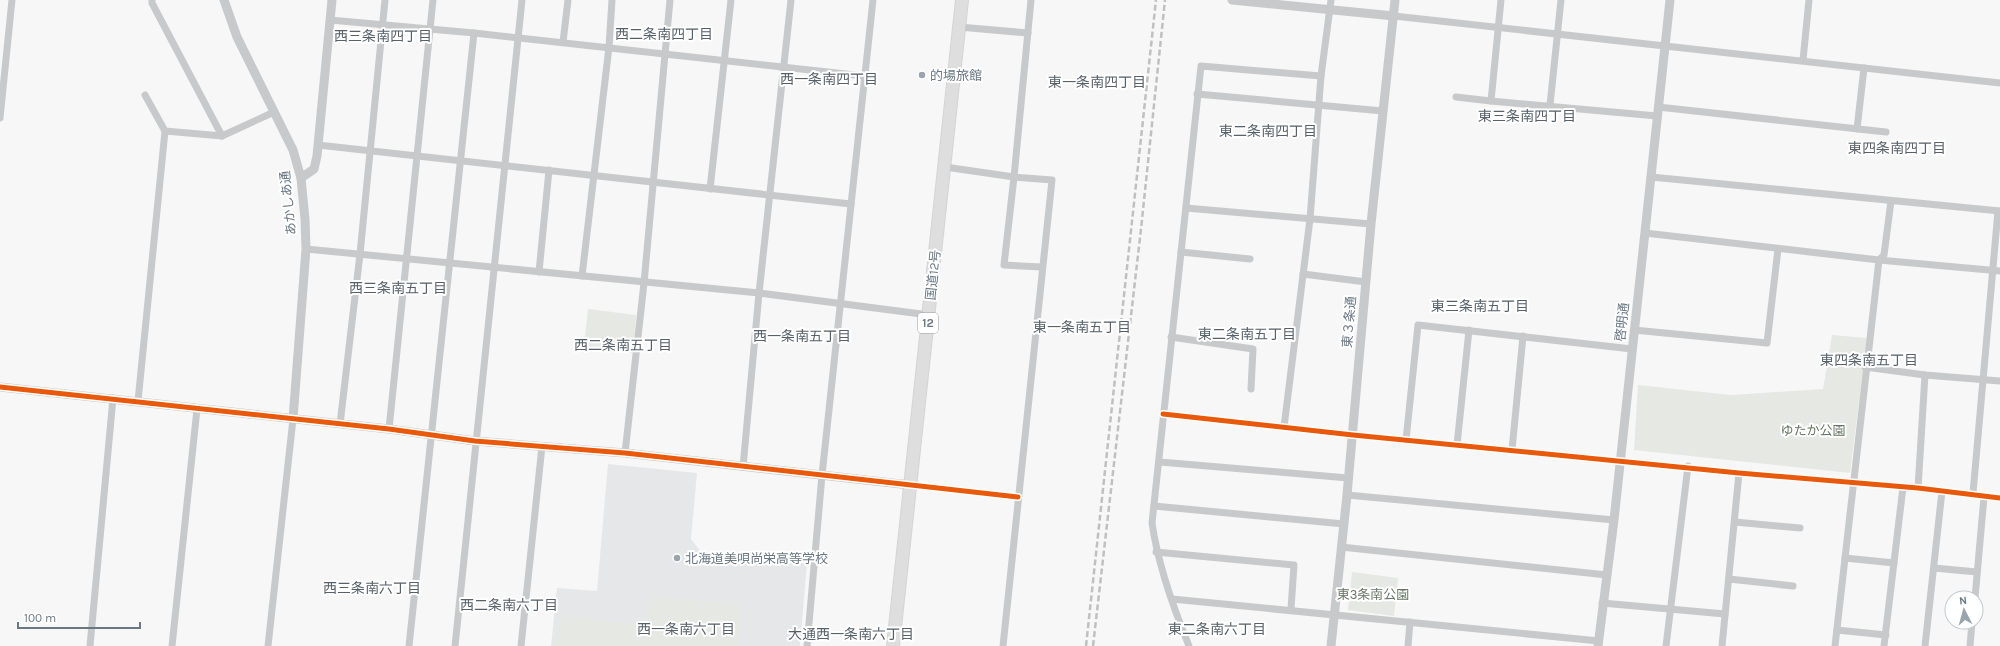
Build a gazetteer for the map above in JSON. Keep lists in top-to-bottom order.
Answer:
{
  "streets": {
    "highway": ["国道12号", "12"],
    "street": ["あかしあ通", "東３条通", "啓明通"]
  },
  "districts": [
    "西二条南四丁目",
    "西三条南四丁目",
    "西一条南四丁目",
    "東一条南四丁目",
    "東三条南四丁目",
    "東二条南四丁目",
    "東四条南四丁目",
    "西三条南五丁目",
    "東三条南五丁目",
    "東一条南五丁目",
    "東二条南五丁目",
    "西一条南五丁目",
    "西二条南五丁目",
    "東四条南五丁目",
    "西三条南六丁目",
    "西二条南六丁目",
    "西一条南六丁目",
    "東二条南六丁目",
    "大通西一条南六丁目"
  ],
  "parks": ["ゆたか公園", "東3条南公園"],
  "places": ["的場旅館", "北海道美唄尚栄高等学校"],
  "scale_bar": "100 m",
  "north": "top"
}
